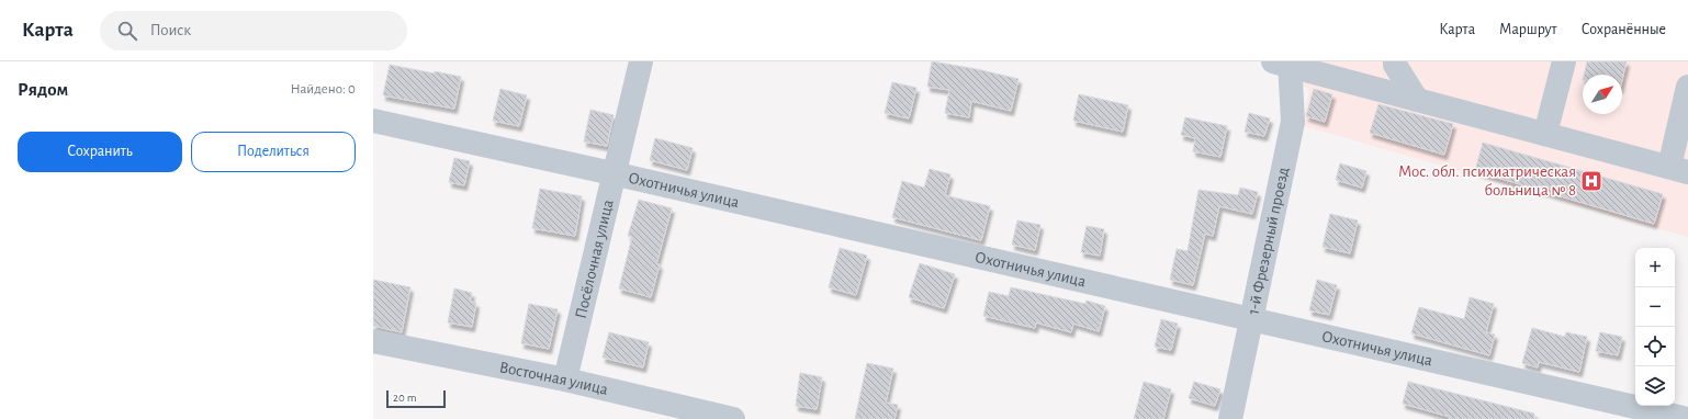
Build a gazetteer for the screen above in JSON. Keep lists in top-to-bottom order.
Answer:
{
  "streets": {
    "street": [
      "Охотничья улица",
      "1-й Фрезерный проезд",
      "Посёлочная улица",
      "Восточная улица"
    ]
  },
  "crossings": [
    ["Охотничья улица", "1-й Фрезерный проезд"],
    ["Охотничья улица", "Посёлочная улица"],
    ["Посёлочная улица", "Восточная улица"]
  ],
  "places": {
    "hospital": ["Мос. обл. психиатрическая больница № 8"]
  },
  "scale_bar": "20 m",
  "north": "top right",
  "page": {
    "header": "Карта",
    "search": "Поиск",
    "nav": ["Карта", "Маршрут", "Сохранённые"],
    "heading": ["Рядом", "Найдено: 0"],
    "buttons": ["Сохранить", "Поделиться"],
    "map_buttons": ["+", "−"],
    "scale": "20 m"
  }
}
